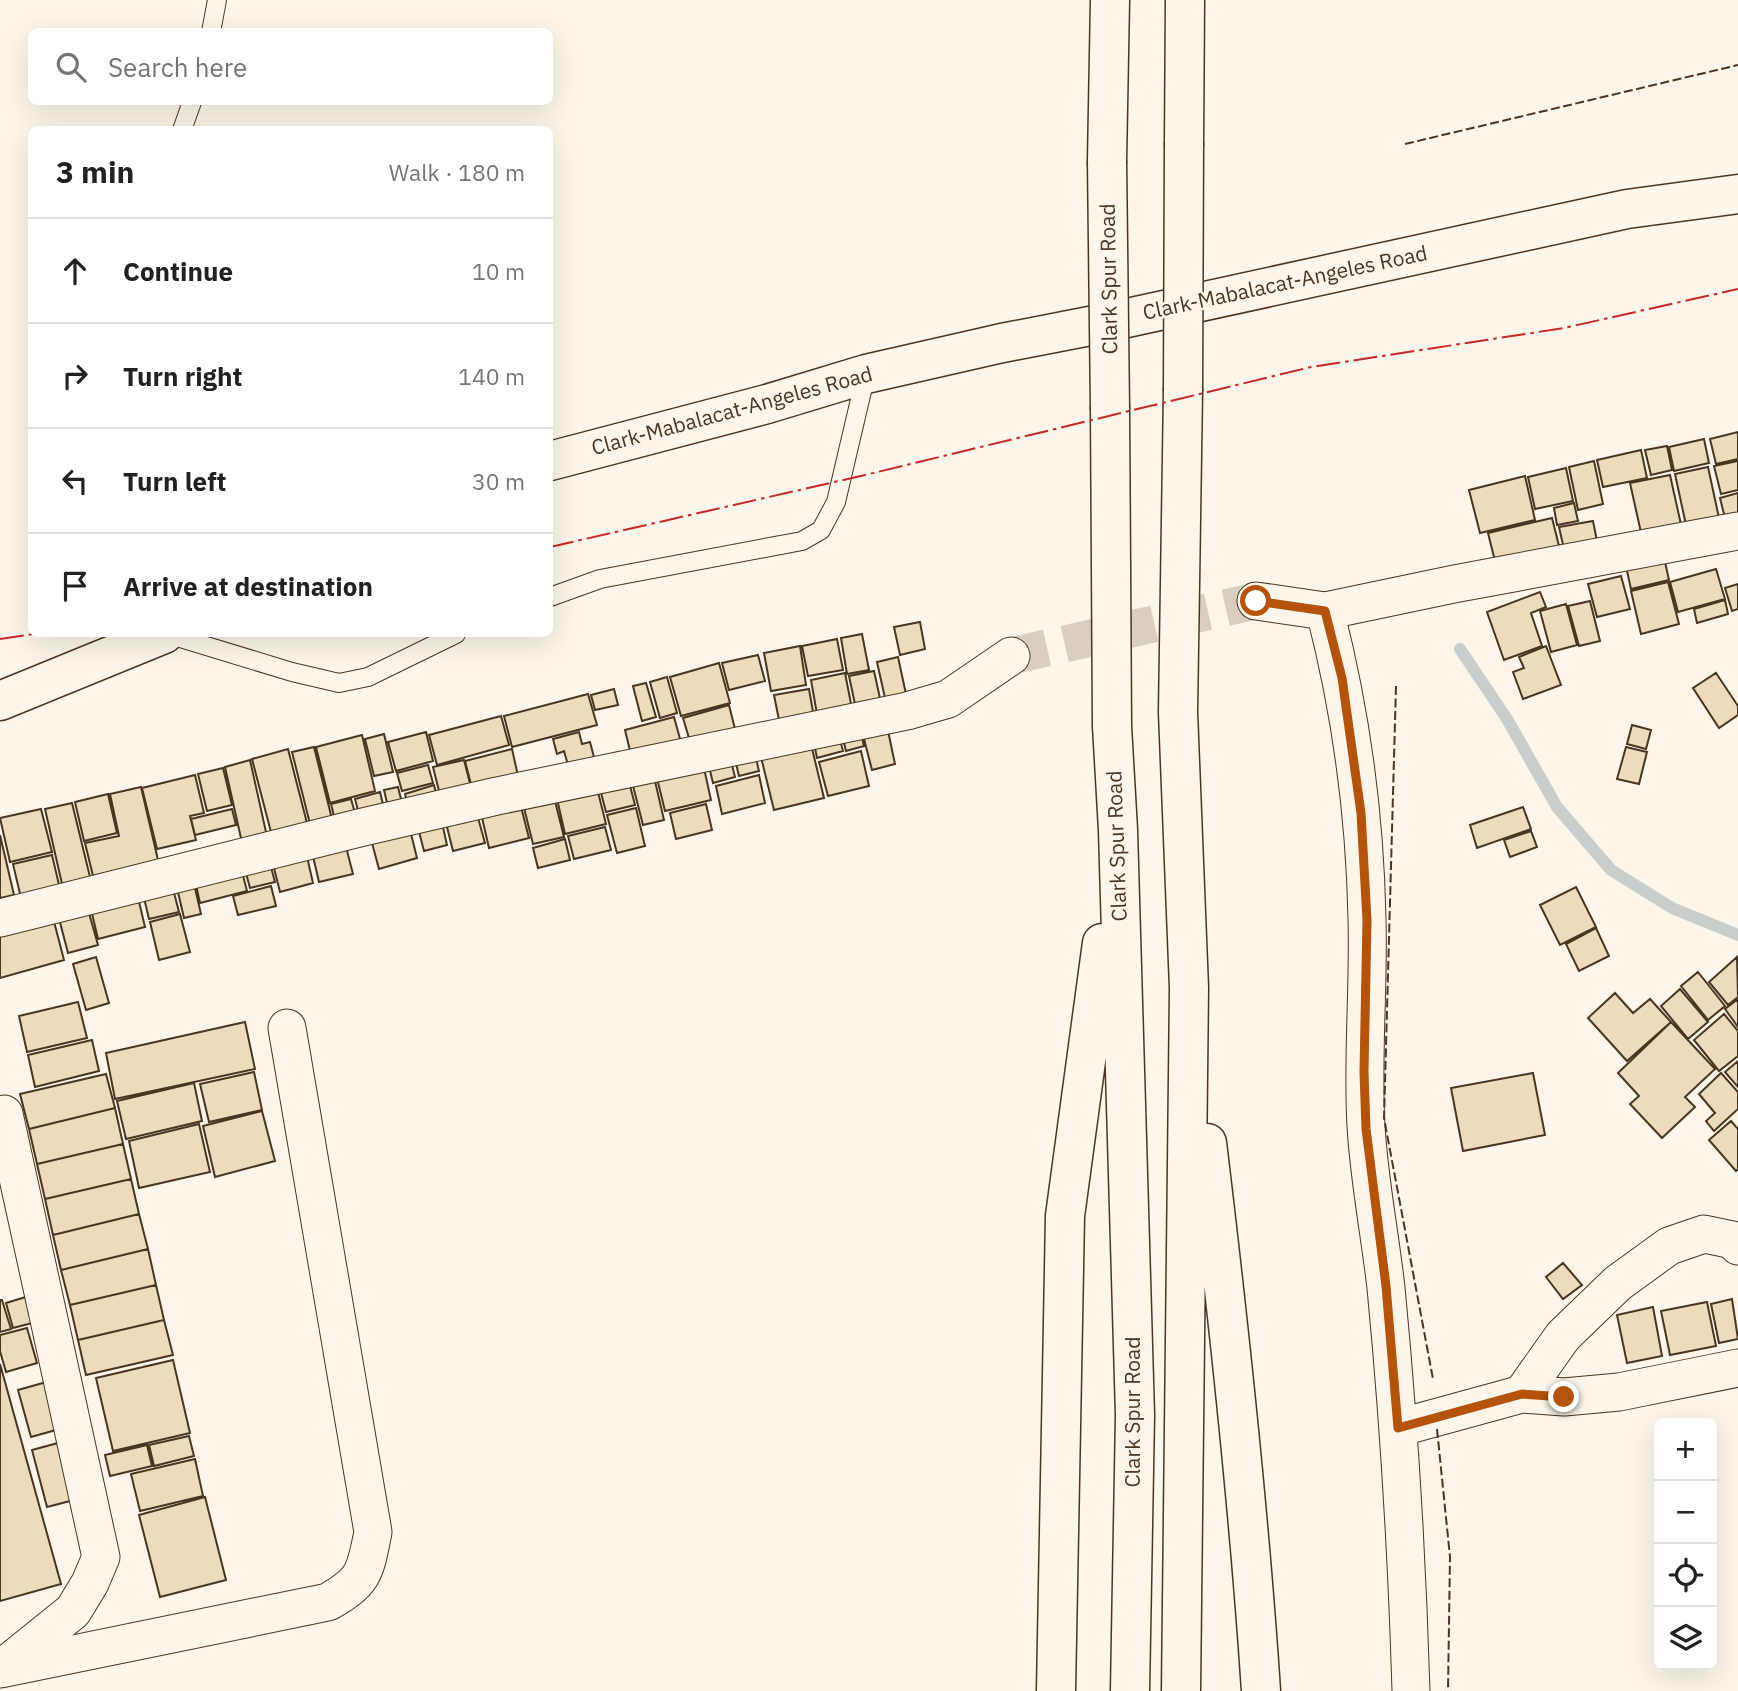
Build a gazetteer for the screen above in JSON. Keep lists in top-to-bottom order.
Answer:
{
  "streets": {
    "main road": ["Clark Spur Road", "Clark-Mabalacat-Angeles Road"]
  },
  "page": {
    "search": "Search here",
    "heading": ["3 min", "Walk · 180 m"],
    "list": [
      ["Continue", "10 m"],
      ["Turn right", "140 m"],
      ["Turn left", "30 m"],
      "Arrive at destination"
    ],
    "map_buttons": ["+", "−"]
  }
}
